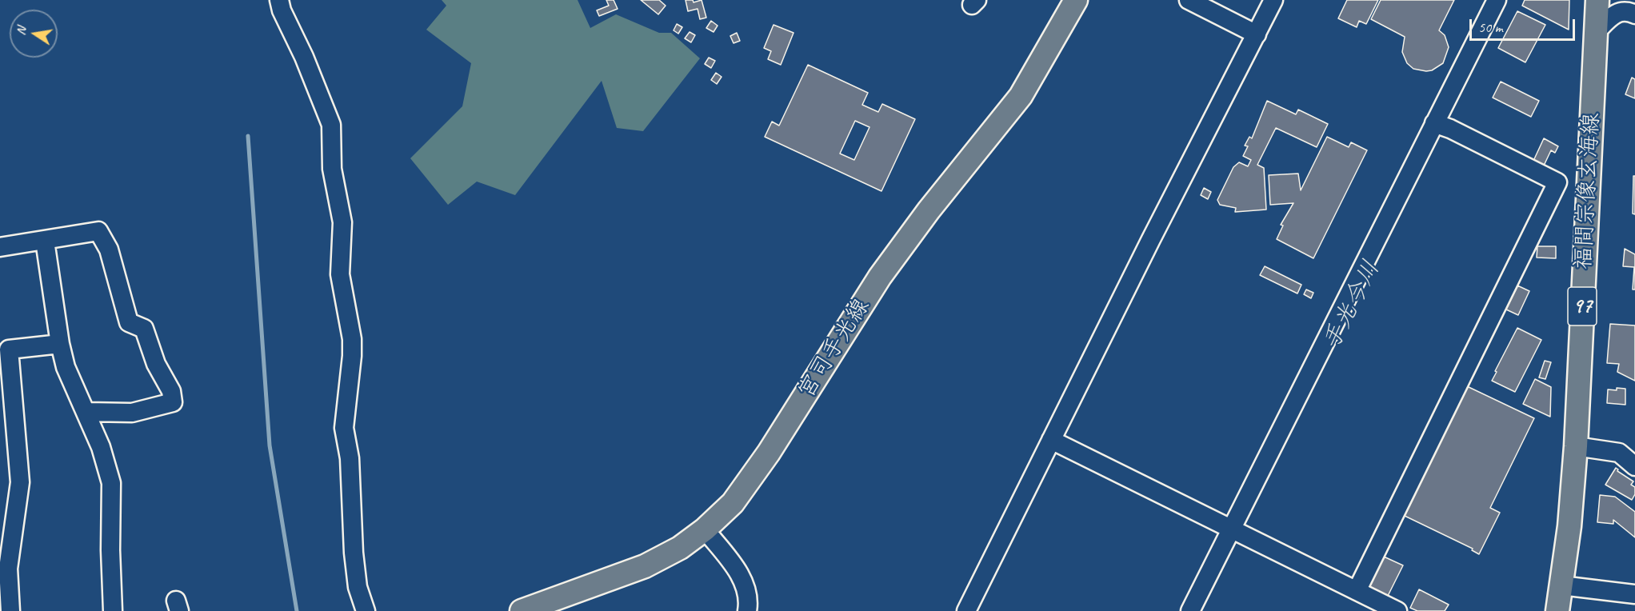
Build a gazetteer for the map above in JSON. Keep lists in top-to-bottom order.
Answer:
{
  "streets": {
    "main road": ["福間宗像玄海線", "97", "宮司手光線"]
  },
  "water": ["手光今川"],
  "scale_bar": "50 m",
  "north": "left"
}
